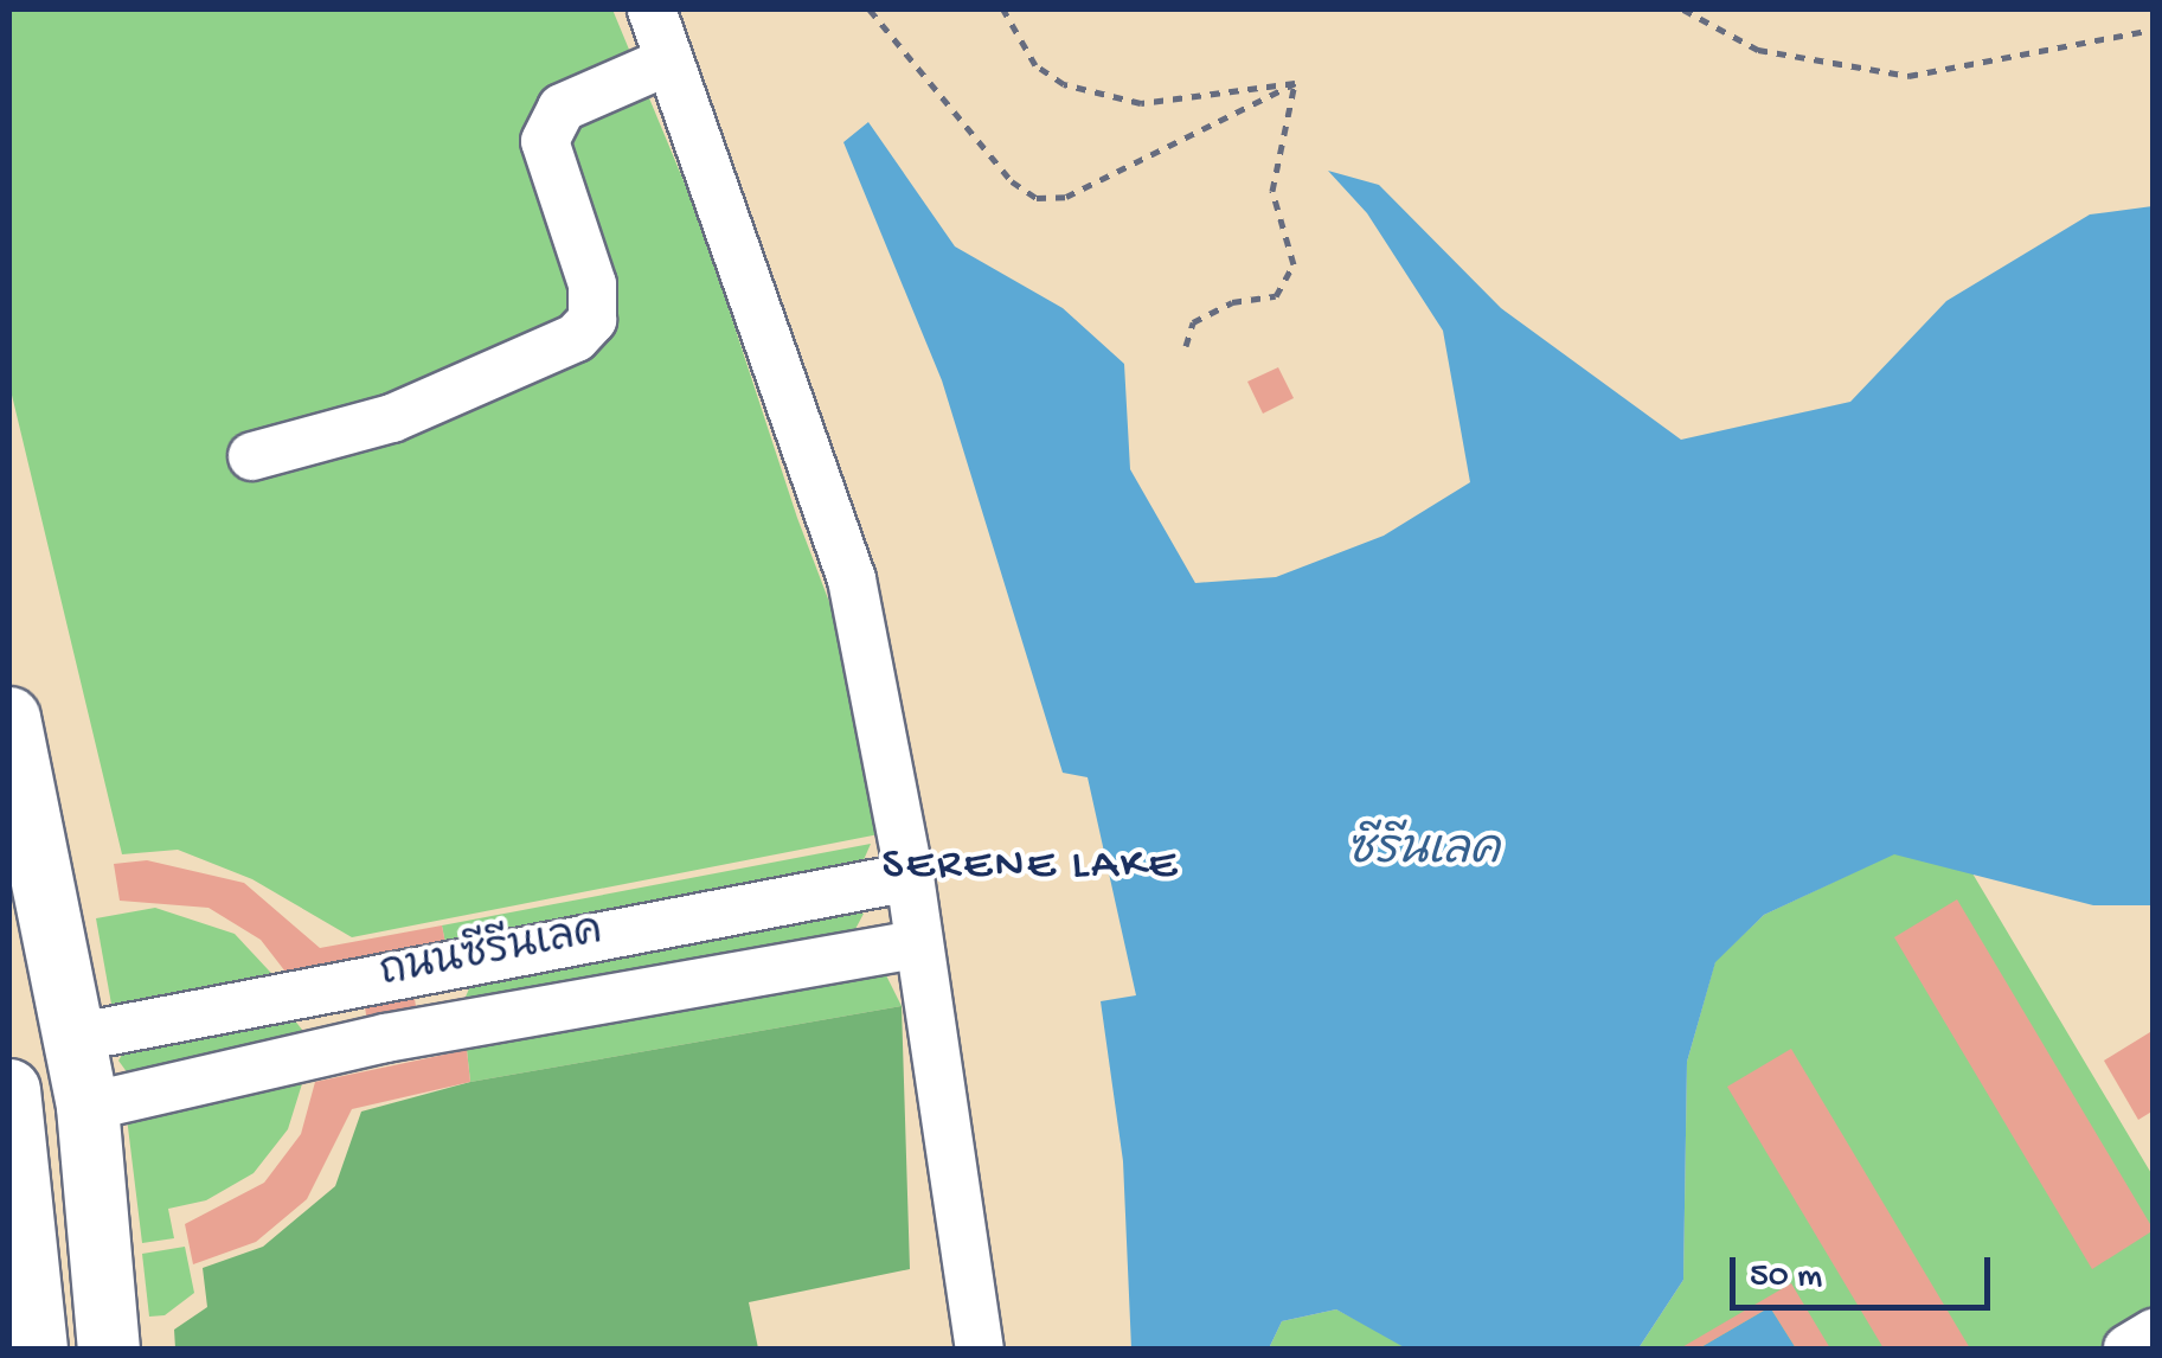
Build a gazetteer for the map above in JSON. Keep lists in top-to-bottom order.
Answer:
{
  "streets": {
    "street": ["ถนนซีรีนเลค"]
  },
  "districts": ["SERENE LAKE"],
  "water": ["ซีรีนเลค"],
  "scale_bar": "50 m"
}
